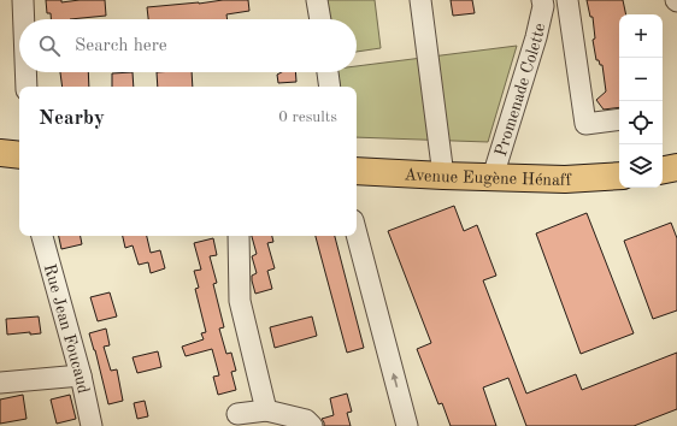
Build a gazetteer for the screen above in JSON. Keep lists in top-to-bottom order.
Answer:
{
  "streets": {
    "main road": ["Avenue Eugène Hénaff"],
    "street": ["Promenade Colette", "Rue Jean Foucaud"]
  },
  "crossings": [
    ["Promenade Colette", "Avenue Eugène Hénaff"]
  ],
  "page": {
    "map_buttons": ["+", "−"],
    "search": "Search here",
    "heading": ["Nearby", "0 results"]
  }
}
